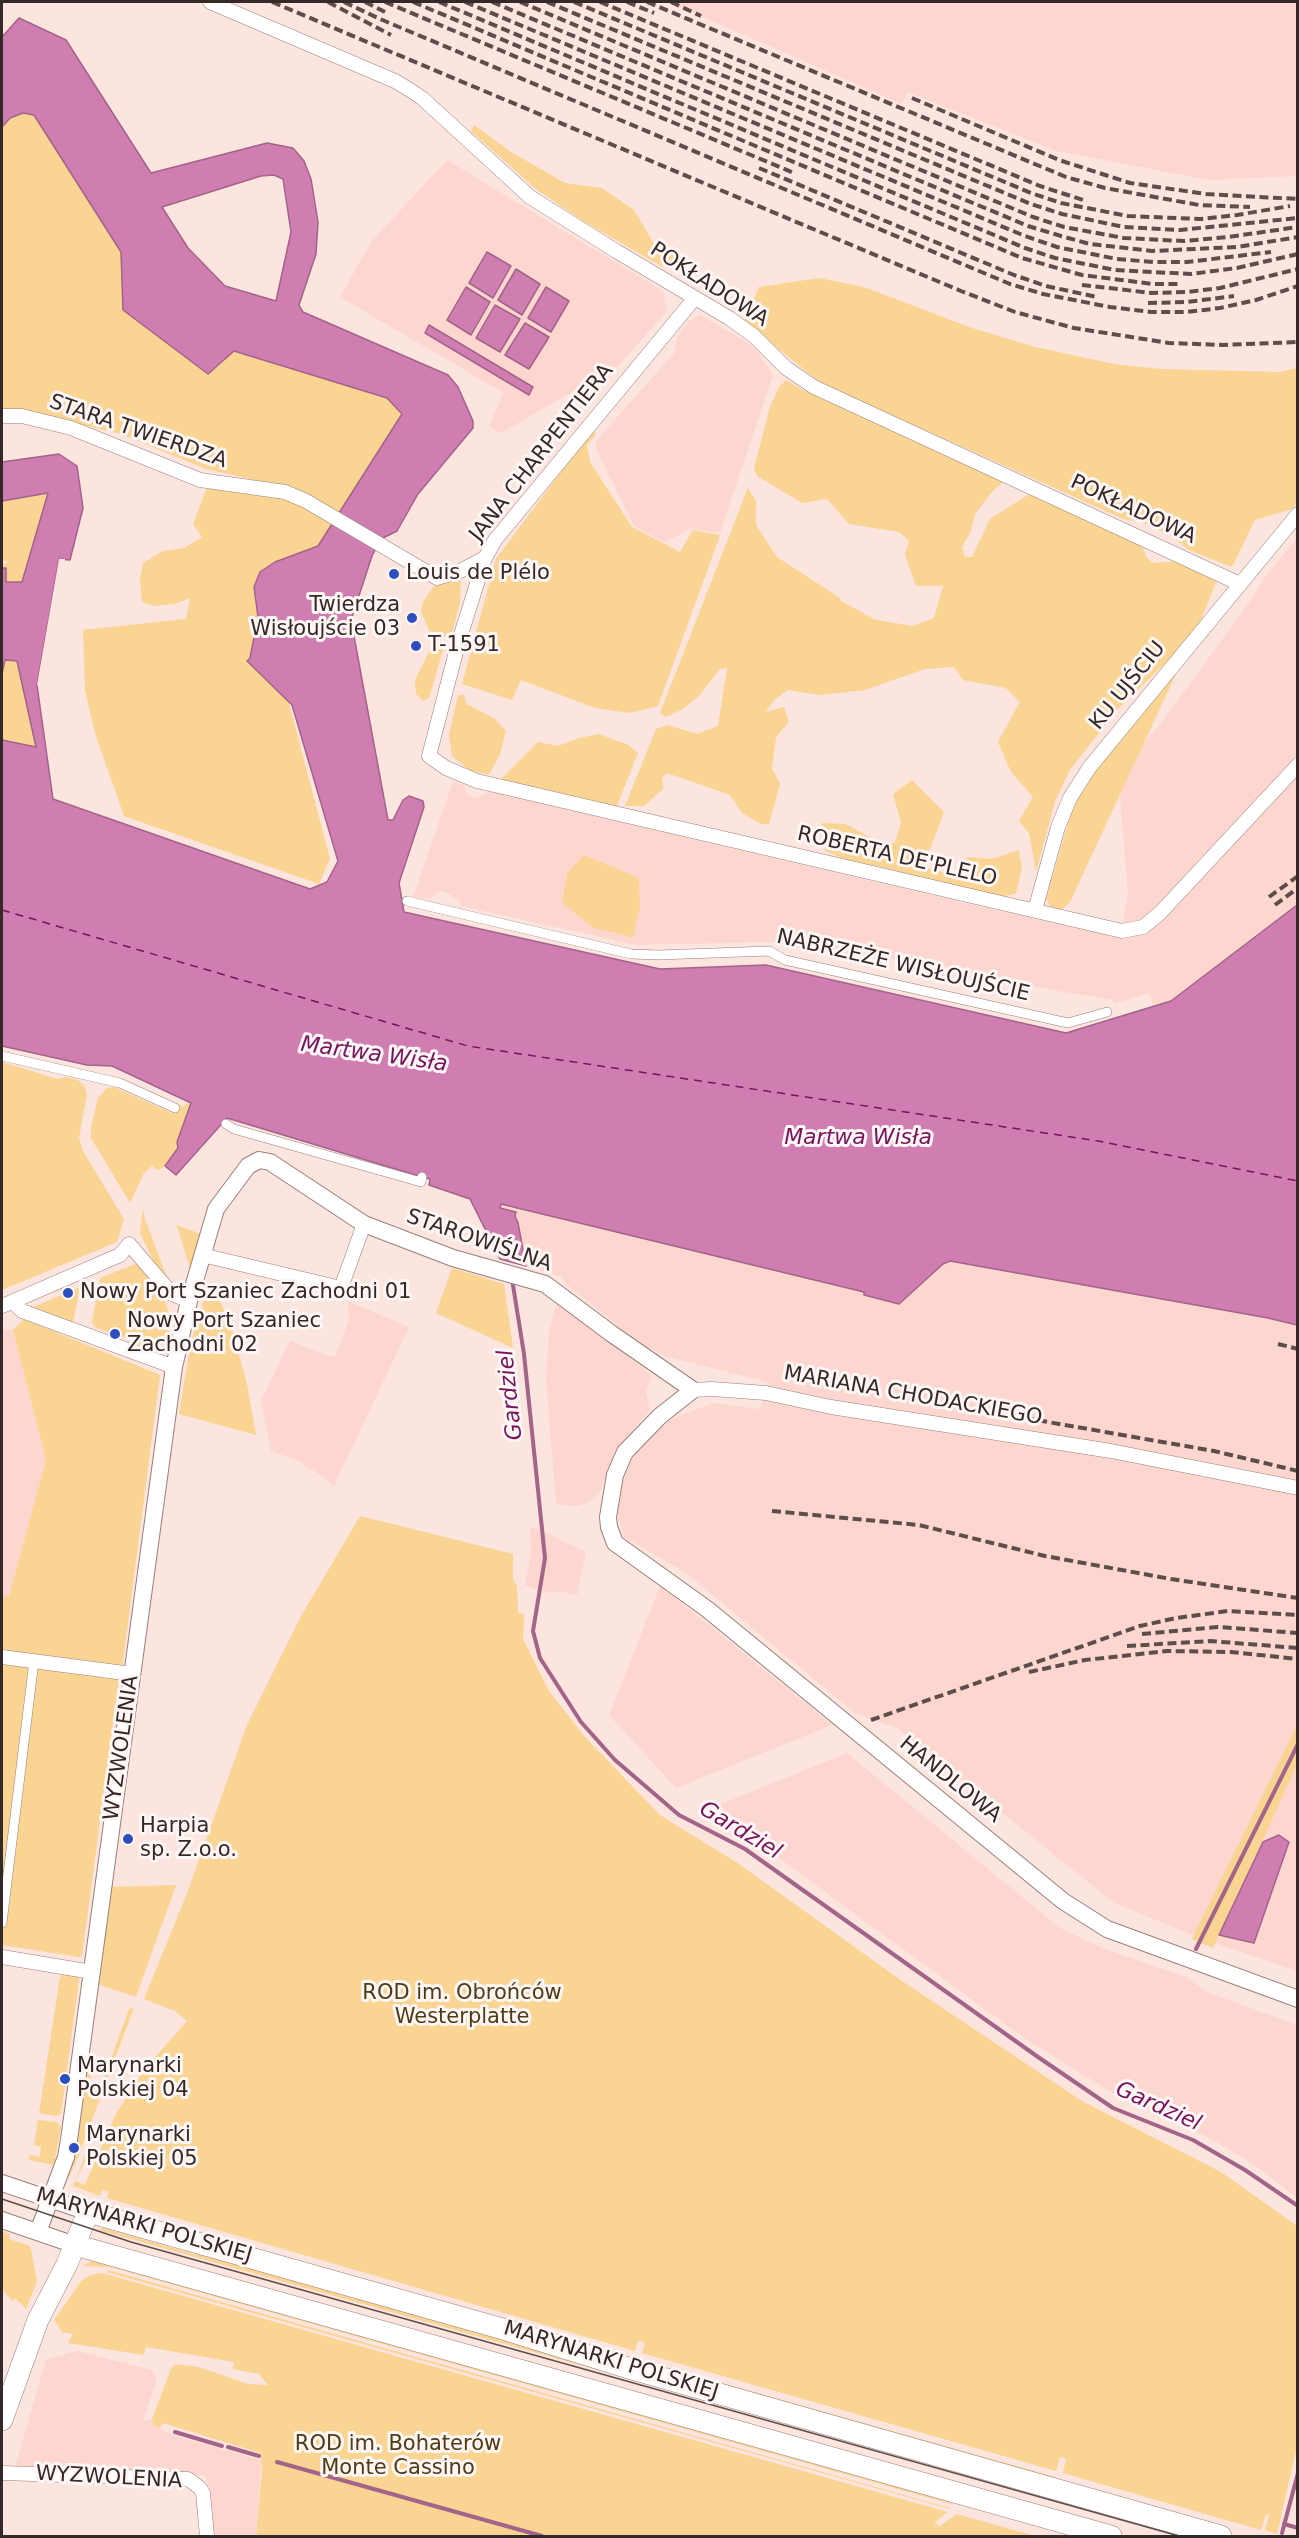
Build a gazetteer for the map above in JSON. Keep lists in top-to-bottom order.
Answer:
{
  "streets": {
    "main road": ["MARYNARKI POLSKIEJ"],
    "street": [
      "POKŁADOWA",
      "STARA TWIERDZA",
      "JANA CHARPENTIERA",
      "KU UJŚCIU",
      "ROBERTA DE'PLELO",
      "NABRZEŻE WISŁOUJŚCIE",
      "STAROWIŚLNA",
      "MARIANA CHODACKIEGO",
      "WYZWOLENIA",
      "HANDLOWA"
    ]
  },
  "crossings": [
    ["POKŁADOWA", "JANA CHARPENTIERA"],
    ["POKŁADOWA", "KU UJŚCIU"],
    ["STARA TWIERDZA", "JANA CHARPENTIERA"],
    ["JANA CHARPENTIERA", "ROBERTA DE'PLELO"],
    ["KU UJŚCIU", "ROBERTA DE'PLELO"],
    ["STAROWIŚLNA", "MARIANA CHODACKIEGO"],
    ["STAROWIŚLNA", "WYZWOLENIA"],
    ["STAROWIŚLNA", "HANDLOWA"],
    ["MARIANA CHODACKIEGO", "HANDLOWA"],
    ["WYZWOLENIA", "MARYNARKI POLSKIEJ"]
  ],
  "water": ["Martwa Wisła", "Gardziel"],
  "parks": ["ROD im. Obrońców Westerplatte", "ROD im. Bohaterów Monte Cassino"],
  "places": [
    "Louis de Plélo",
    "Twierdza Wisłoujście 03",
    "T-1591",
    "Nowy Port Szaniec Zachodni 01",
    "Nowy Port Szaniec Zachodni 02",
    "Harpia sp. Z.o.o.",
    "Marynarki Polskiej 04",
    "Marynarki Polskiej 05"
  ]
}
